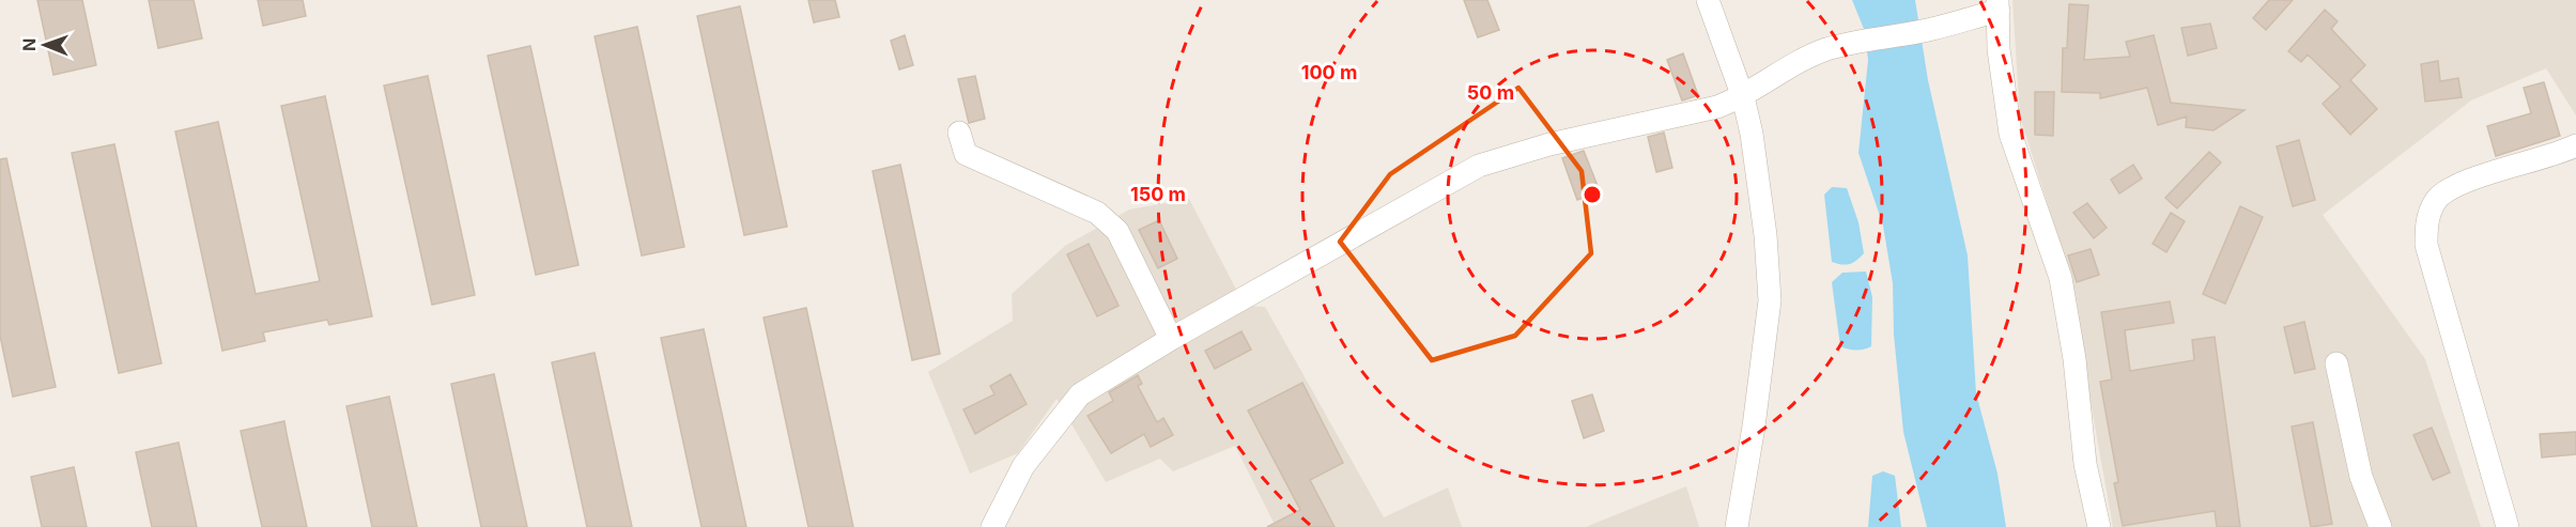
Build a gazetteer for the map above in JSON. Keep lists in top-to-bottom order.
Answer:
{
  "north": "left",
  "rings": ["100 m", "50 m", "150 m"]
}
